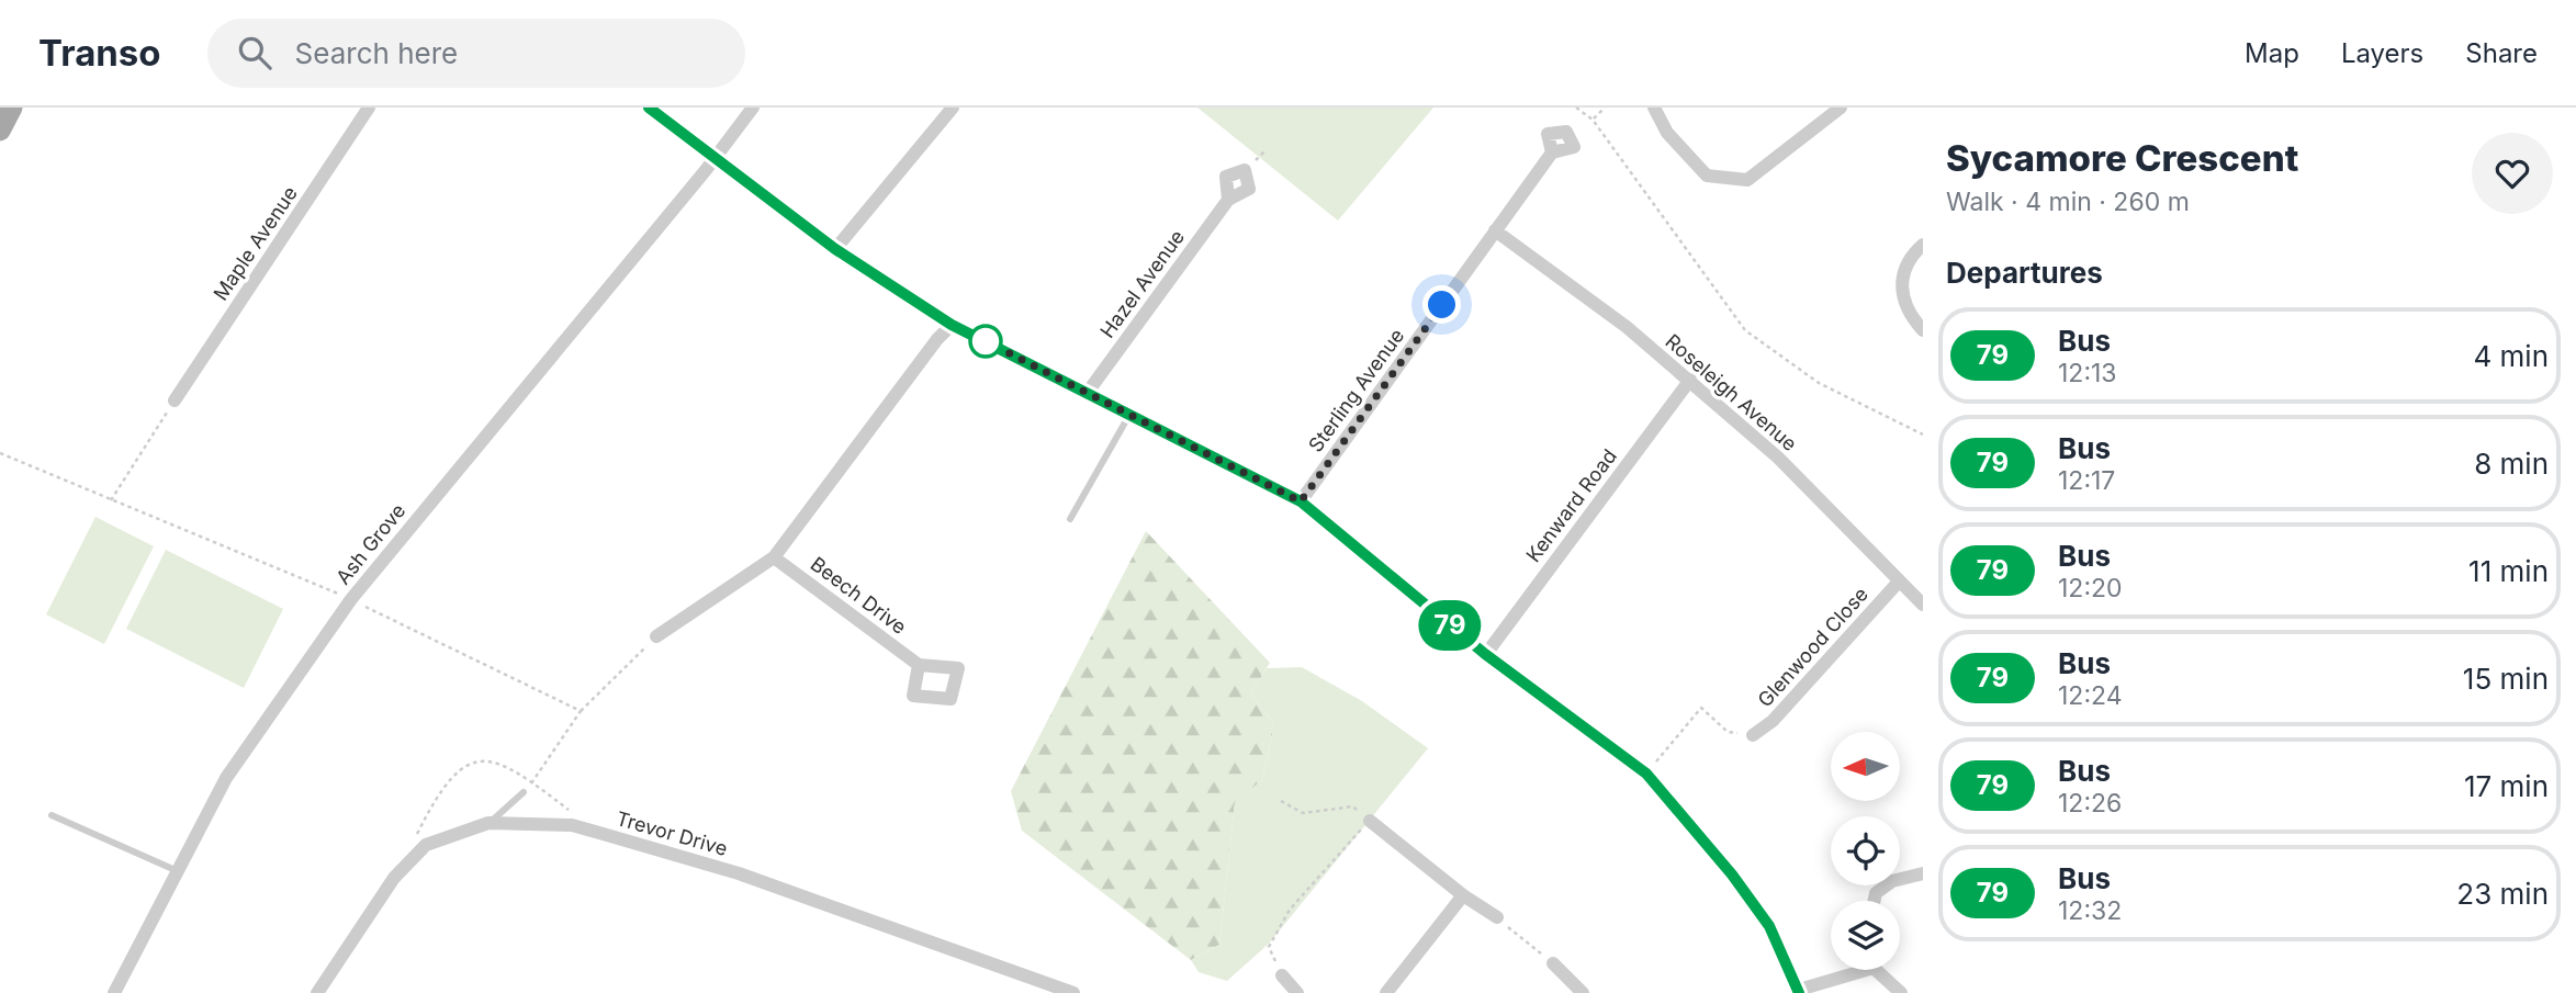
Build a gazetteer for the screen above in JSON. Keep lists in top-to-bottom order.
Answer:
{
  "streets": {
    "street": [
      "Maple Avenue",
      "Hazel Avenue",
      "Sterling Avenue",
      "Roseleigh Avenue",
      "Kenward Road",
      "Ash Grove",
      "Beech Drive",
      "Glenwood Close",
      "Trevor Drive"
    ]
  },
  "crossings": [
    ["Sterling Avenue", "Roseleigh Avenue"],
    ["Roseleigh Avenue", "Kenward Road"],
    ["Roseleigh Avenue", "Glenwood Close"]
  ],
  "lines": ["bus line 79"],
  "north": "left",
  "page": {
    "header": "Transo",
    "search": "Search here",
    "nav": ["Map", "Layers", "Share"],
    "on_map": "79",
    "heading": [
      ["Sycamore Crescent", "Walk · 4 min · 260 m"],
      "Departures"
    ],
    "list": [
      {
        "mark": "79",
        "name": "Bus",
        "note": "12:13",
        "value": "4 min"
      },
      {
        "mark": "79",
        "name": "Bus",
        "note": "12:17",
        "value": "8 min"
      },
      {
        "mark": "79",
        "name": "Bus",
        "note": "12:20",
        "value": "11 min"
      },
      {
        "mark": "79",
        "name": "Bus",
        "note": "12:24",
        "value": "15 min"
      },
      {
        "mark": "79",
        "name": "Bus",
        "note": "12:26",
        "value": "17 min"
      },
      {
        "mark": "79",
        "name": "Bus",
        "note": "12:32",
        "value": "23 min"
      }
    ]
  }
}
